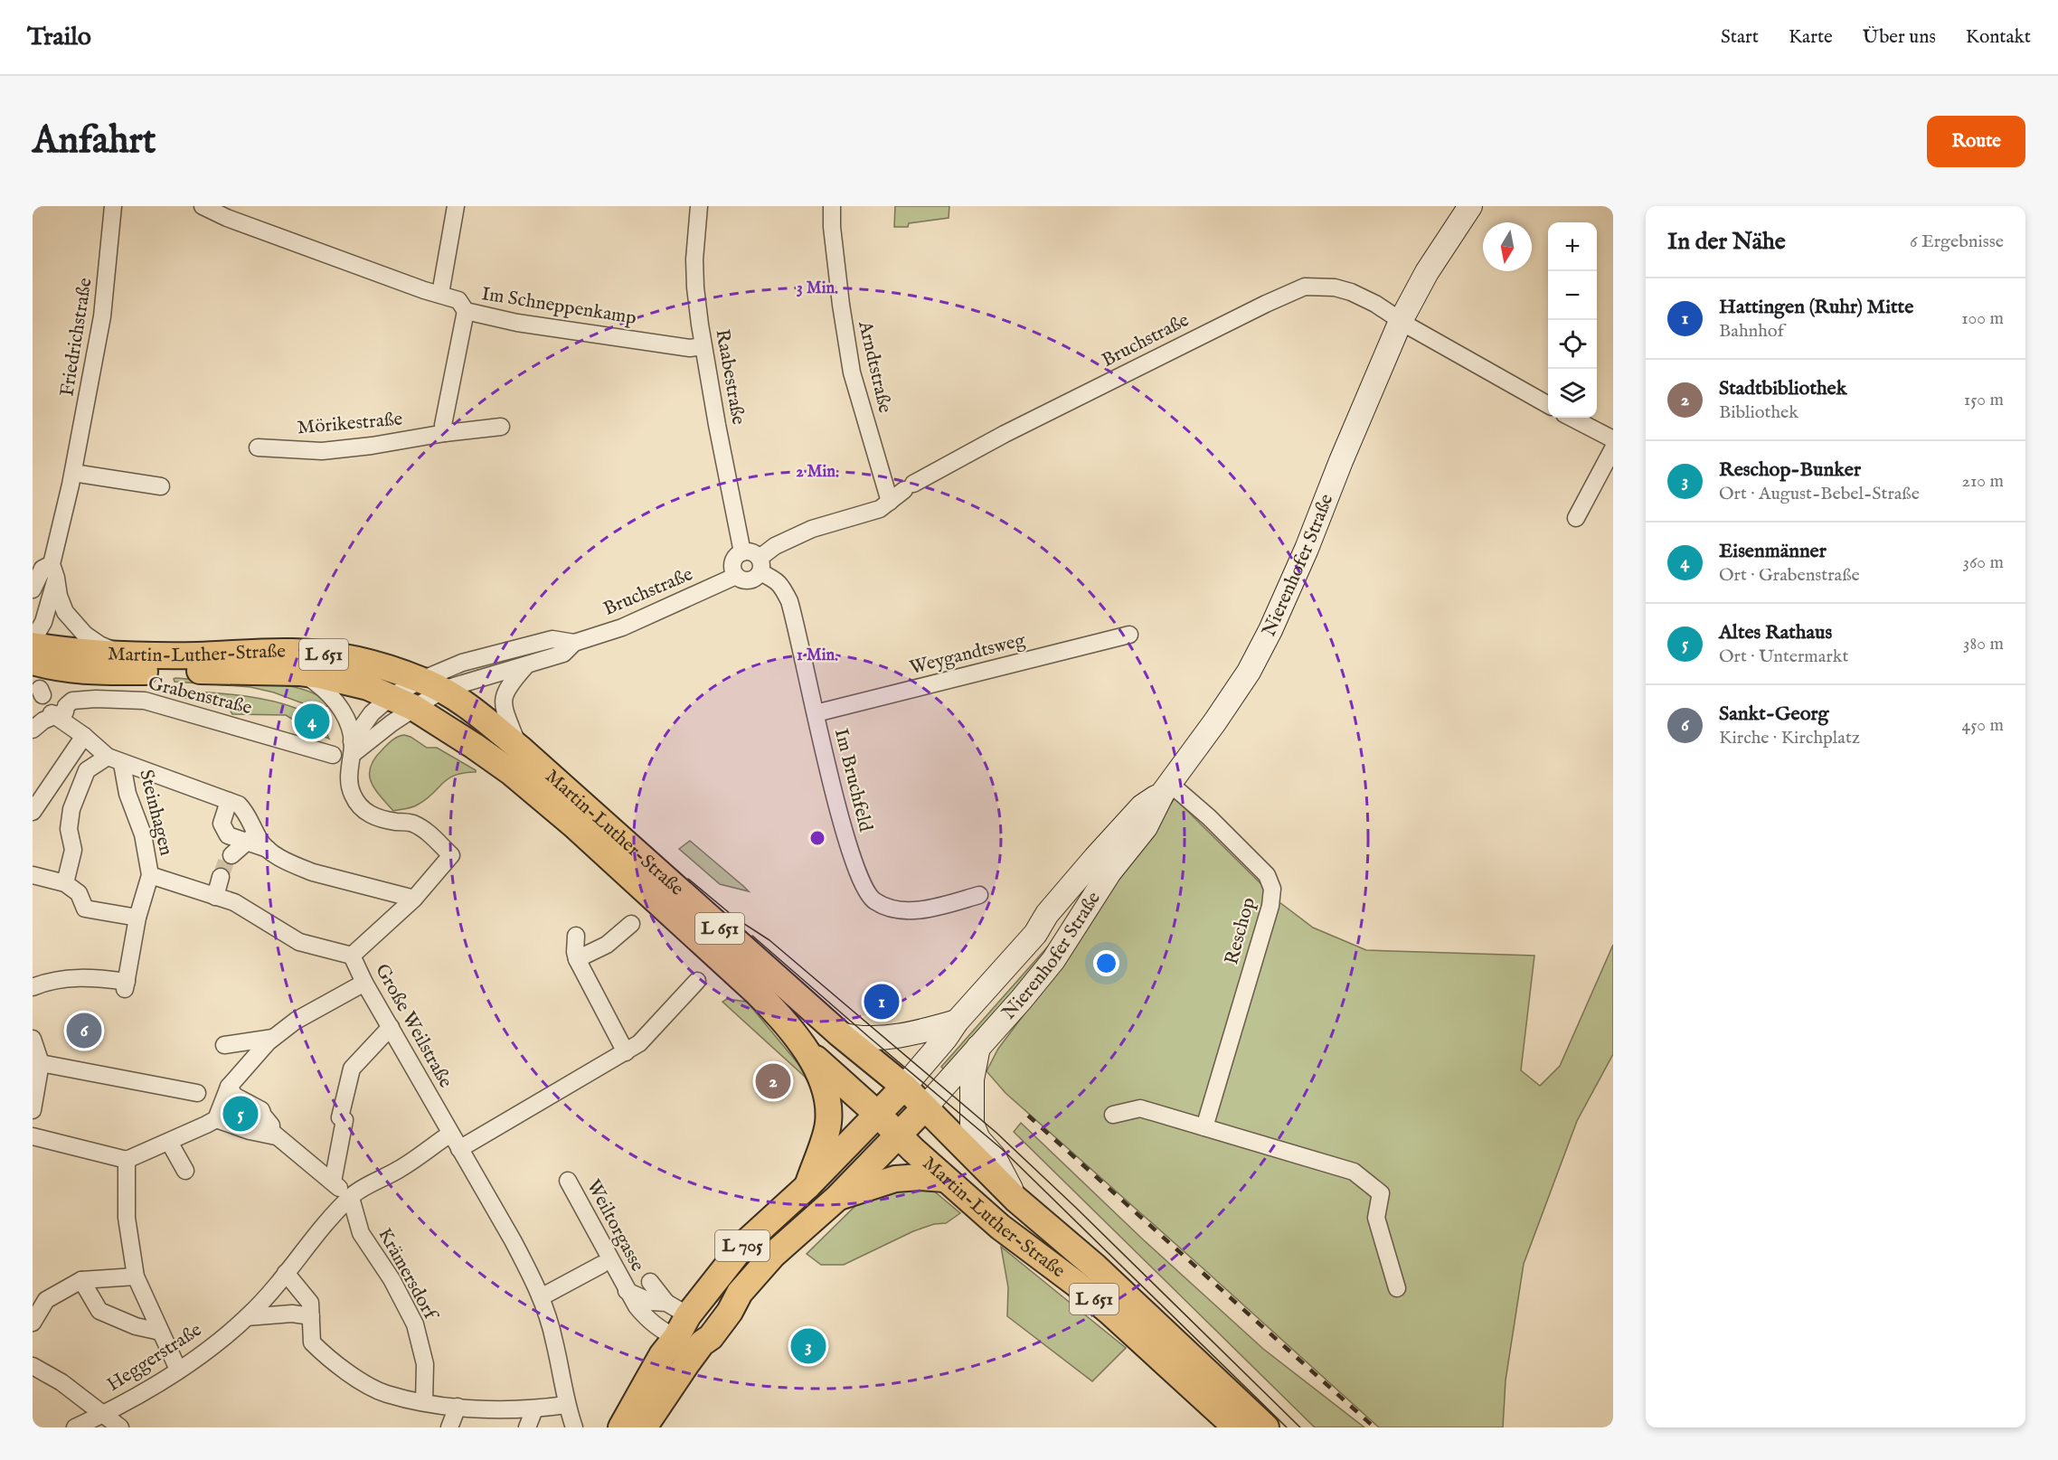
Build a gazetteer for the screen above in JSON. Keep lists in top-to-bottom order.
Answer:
{
  "streets": {
    "main road": [
      "Nierenhofer Straße",
      "Martin-Luther-Straße",
      "L 651",
      "L 705"
    ],
    "street": [
      "Im Schneppenkamp",
      "Friedrichstraße",
      "Bruchstraße",
      "Arndtstraße",
      "Raabestraße",
      "Mörikestraße",
      "Weygandtsweg",
      "Grabenstraße",
      "Im Bruchfeld",
      "Steinhagen",
      "Reschop",
      "Große Weilstraße",
      "Weiltorgasse",
      "Krämersdorf",
      "Heggerstraße"
    ]
  },
  "crossings": [
    ["Im Schneppenkamp", "Raabestraße"],
    ["Friedrichstraße", "Martin-Luther-Straße"],
    ["Bruchstraße", "Arndtstraße"],
    ["Bruchstraße", "Raabestraße"],
    ["Bruchstraße", "Nierenhofer Straße"],
    ["Bruchstraße", "Martin-Luther-Straße"],
    ["Bruchstraße", "Im Bruchfeld"],
    ["Raabestraße", "Im Bruchfeld"],
    ["Nierenhofer Straße", "Martin-Luther-Straße"],
    ["Nierenhofer Straße", "Reschop"],
    ["Nierenhofer Straße", "L 705"],
    ["Martin-Luther-Straße", "Große Weilstraße"],
    ["Martin-Luther-Straße", "L 705"],
    ["Weygandtsweg", "Im Bruchfeld"],
    ["Große Weilstraße", "Heggerstraße"],
    ["Weiltorgasse", "L 705"],
    ["Krämersdorf", "Heggerstraße"]
  ],
  "north": "bottom",
  "page": {
    "header": "Trailo",
    "nav": [
      "Start",
      "Karte",
      "Über uns",
      "Kontakt"
    ],
    "buttons": "Route",
    "title": "Anfahrt",
    "heading": ["In der Nähe", "6 Ergebnisse"],
    "map_buttons": ["+", "−"],
    "list": [
      {
        "mark": "1",
        "name": "Hattingen (Ruhr) Mitte",
        "note": "Bahnhof",
        "value": "100 m"
      },
      {
        "mark": "2",
        "name": "Stadtbibliothek",
        "note": "Bibliothek",
        "value": "150 m"
      },
      {
        "mark": "3",
        "name": "Reschop-Bunker",
        "note": "Ort · August-Bebel-Straße",
        "value": "210 m"
      },
      {
        "mark": "4",
        "name": "Eisenmänner",
        "note": "Ort · Grabenstraße",
        "value": "360 m"
      },
      {
        "mark": "5",
        "name": "Altes Rathaus",
        "note": "Ort · Untermarkt",
        "value": "380 m"
      },
      {
        "mark": "6",
        "name": "Sankt-Georg",
        "note": "Kirche · Kirchplatz",
        "value": "450 m"
      }
    ],
    "pins": [
      "4",
      "1",
      "6",
      "2",
      "5",
      "3"
    ]
  },
  "rings": ["3 Min.", "2 Min.", "1 Min."]
}
